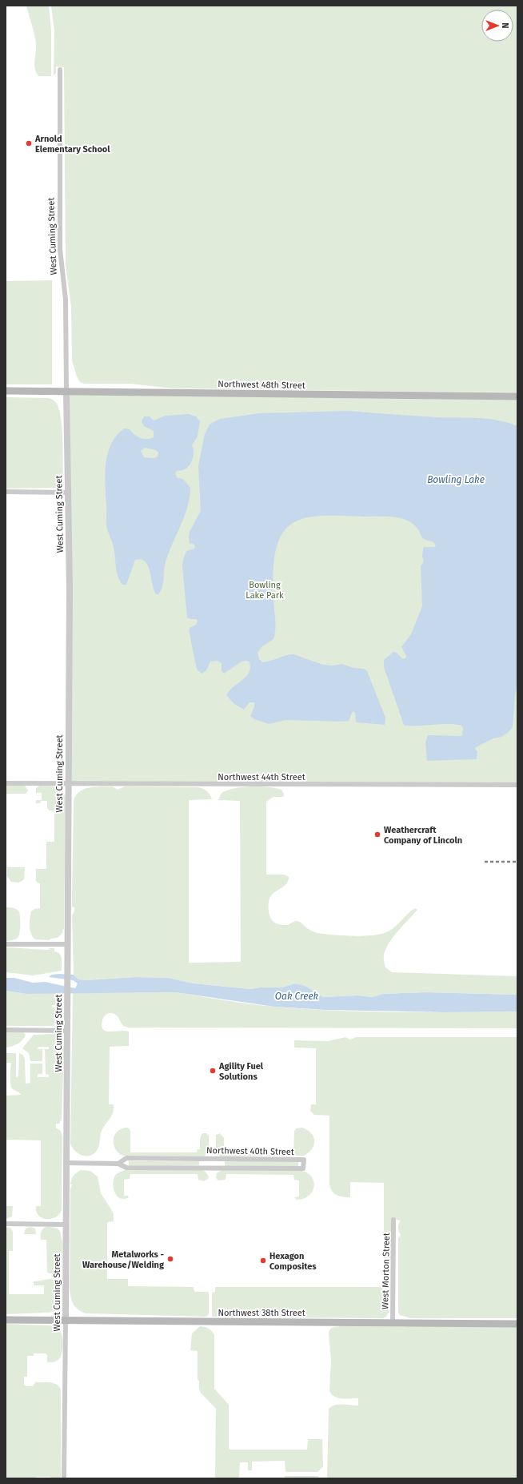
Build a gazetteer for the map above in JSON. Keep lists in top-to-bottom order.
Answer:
{
  "streets": {
    "main road": ["Northwest 48th Street", "Northwest 38th Street"],
    "street": [
      "West Cuming Street",
      "Northwest 44th Street",
      "Northwest 40th Street",
      "West Morton Street"
    ]
  },
  "crossings": [
    ["West Cuming Street", "Northwest 48th Street"],
    ["West Cuming Street", "Northwest 44th Street"],
    ["West Cuming Street", "Northwest 40th Street"],
    ["West Cuming Street", "Northwest 38th Street"],
    ["West Morton Street", "Northwest 38th Street"]
  ],
  "water": ["Bowling Lake", "Oak Creek"],
  "parks": ["Bowling Lake Park"],
  "places": [
    "Arnold Elementary School",
    "Weathercraft Company of Lincoln",
    "Agility Fuel Solutions",
    "Metalworks - Warehouse/Welding",
    "Hexagon Composites"
  ],
  "north": "right"
}
